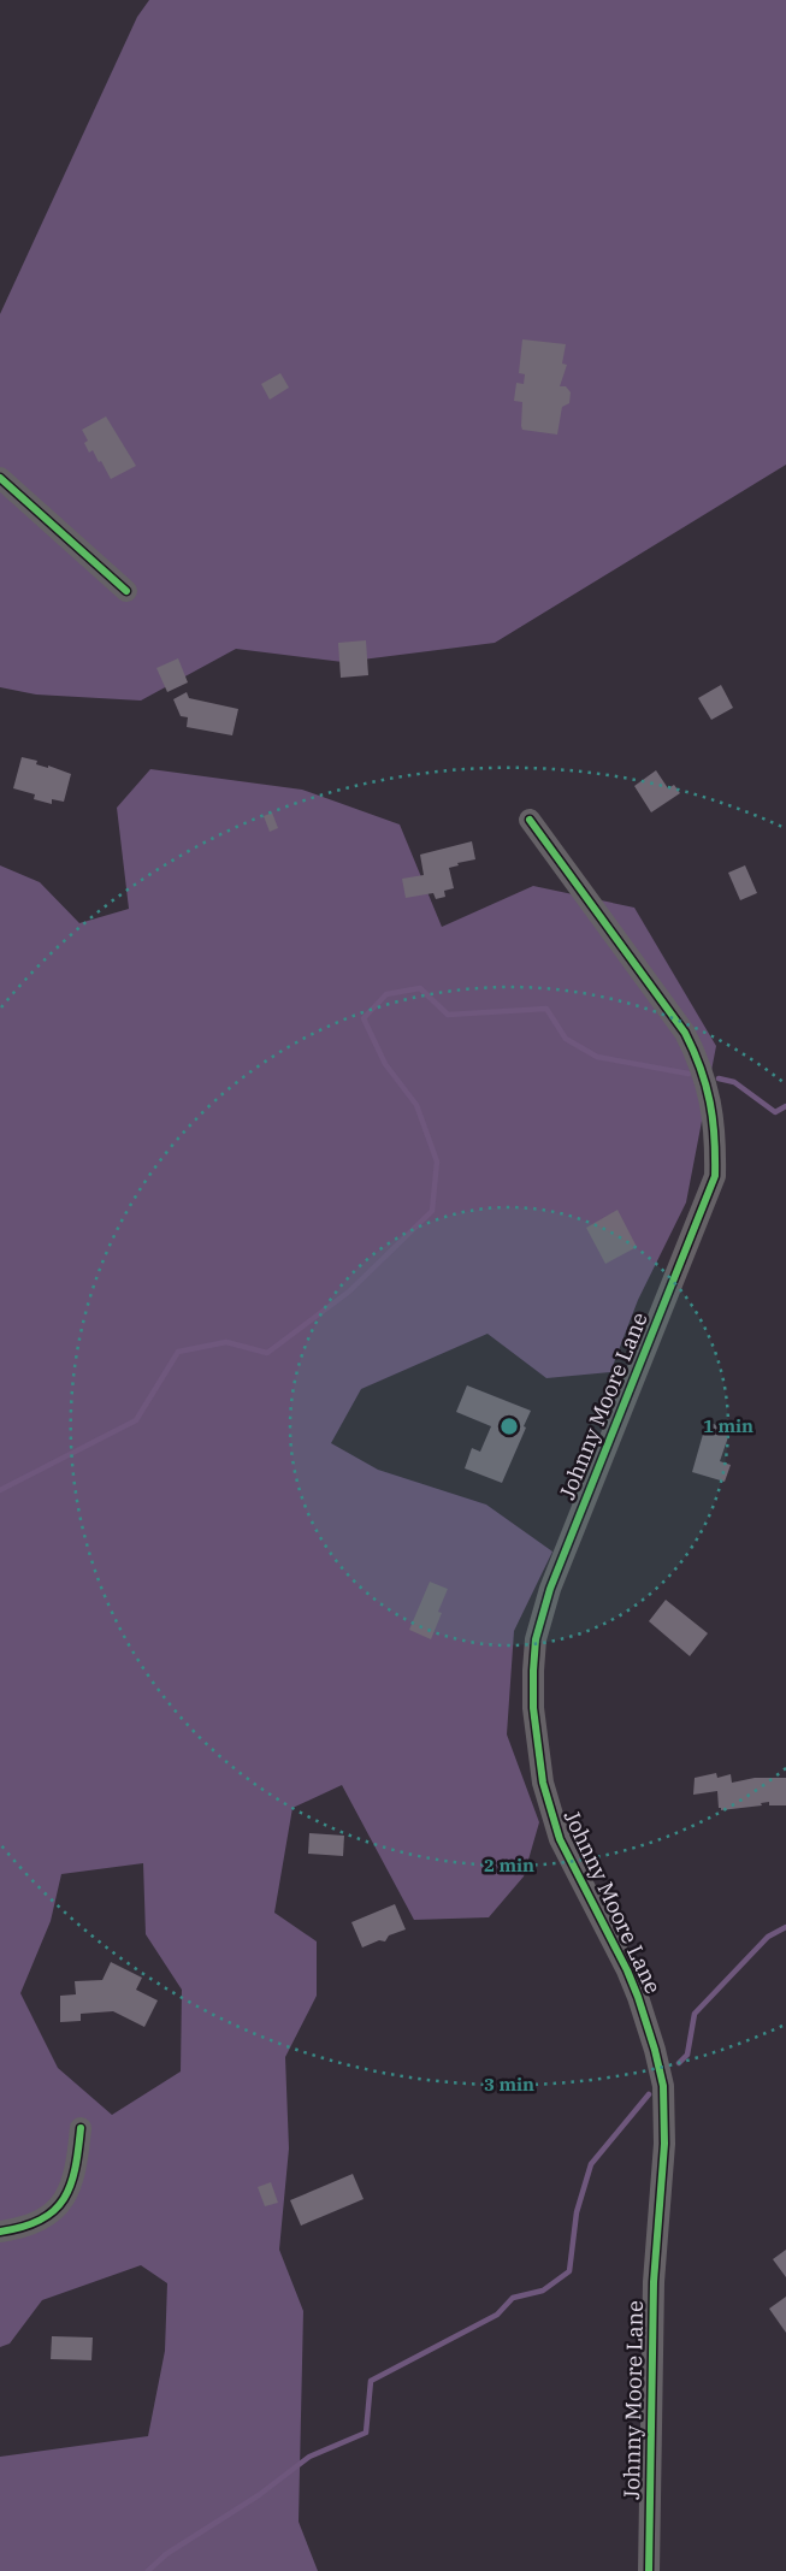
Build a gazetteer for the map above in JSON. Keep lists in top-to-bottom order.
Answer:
{
  "streets": {
    "street": ["Johnny Moore Lane"]
  },
  "rings": ["1 min", "2 min", "3 min"]
}
